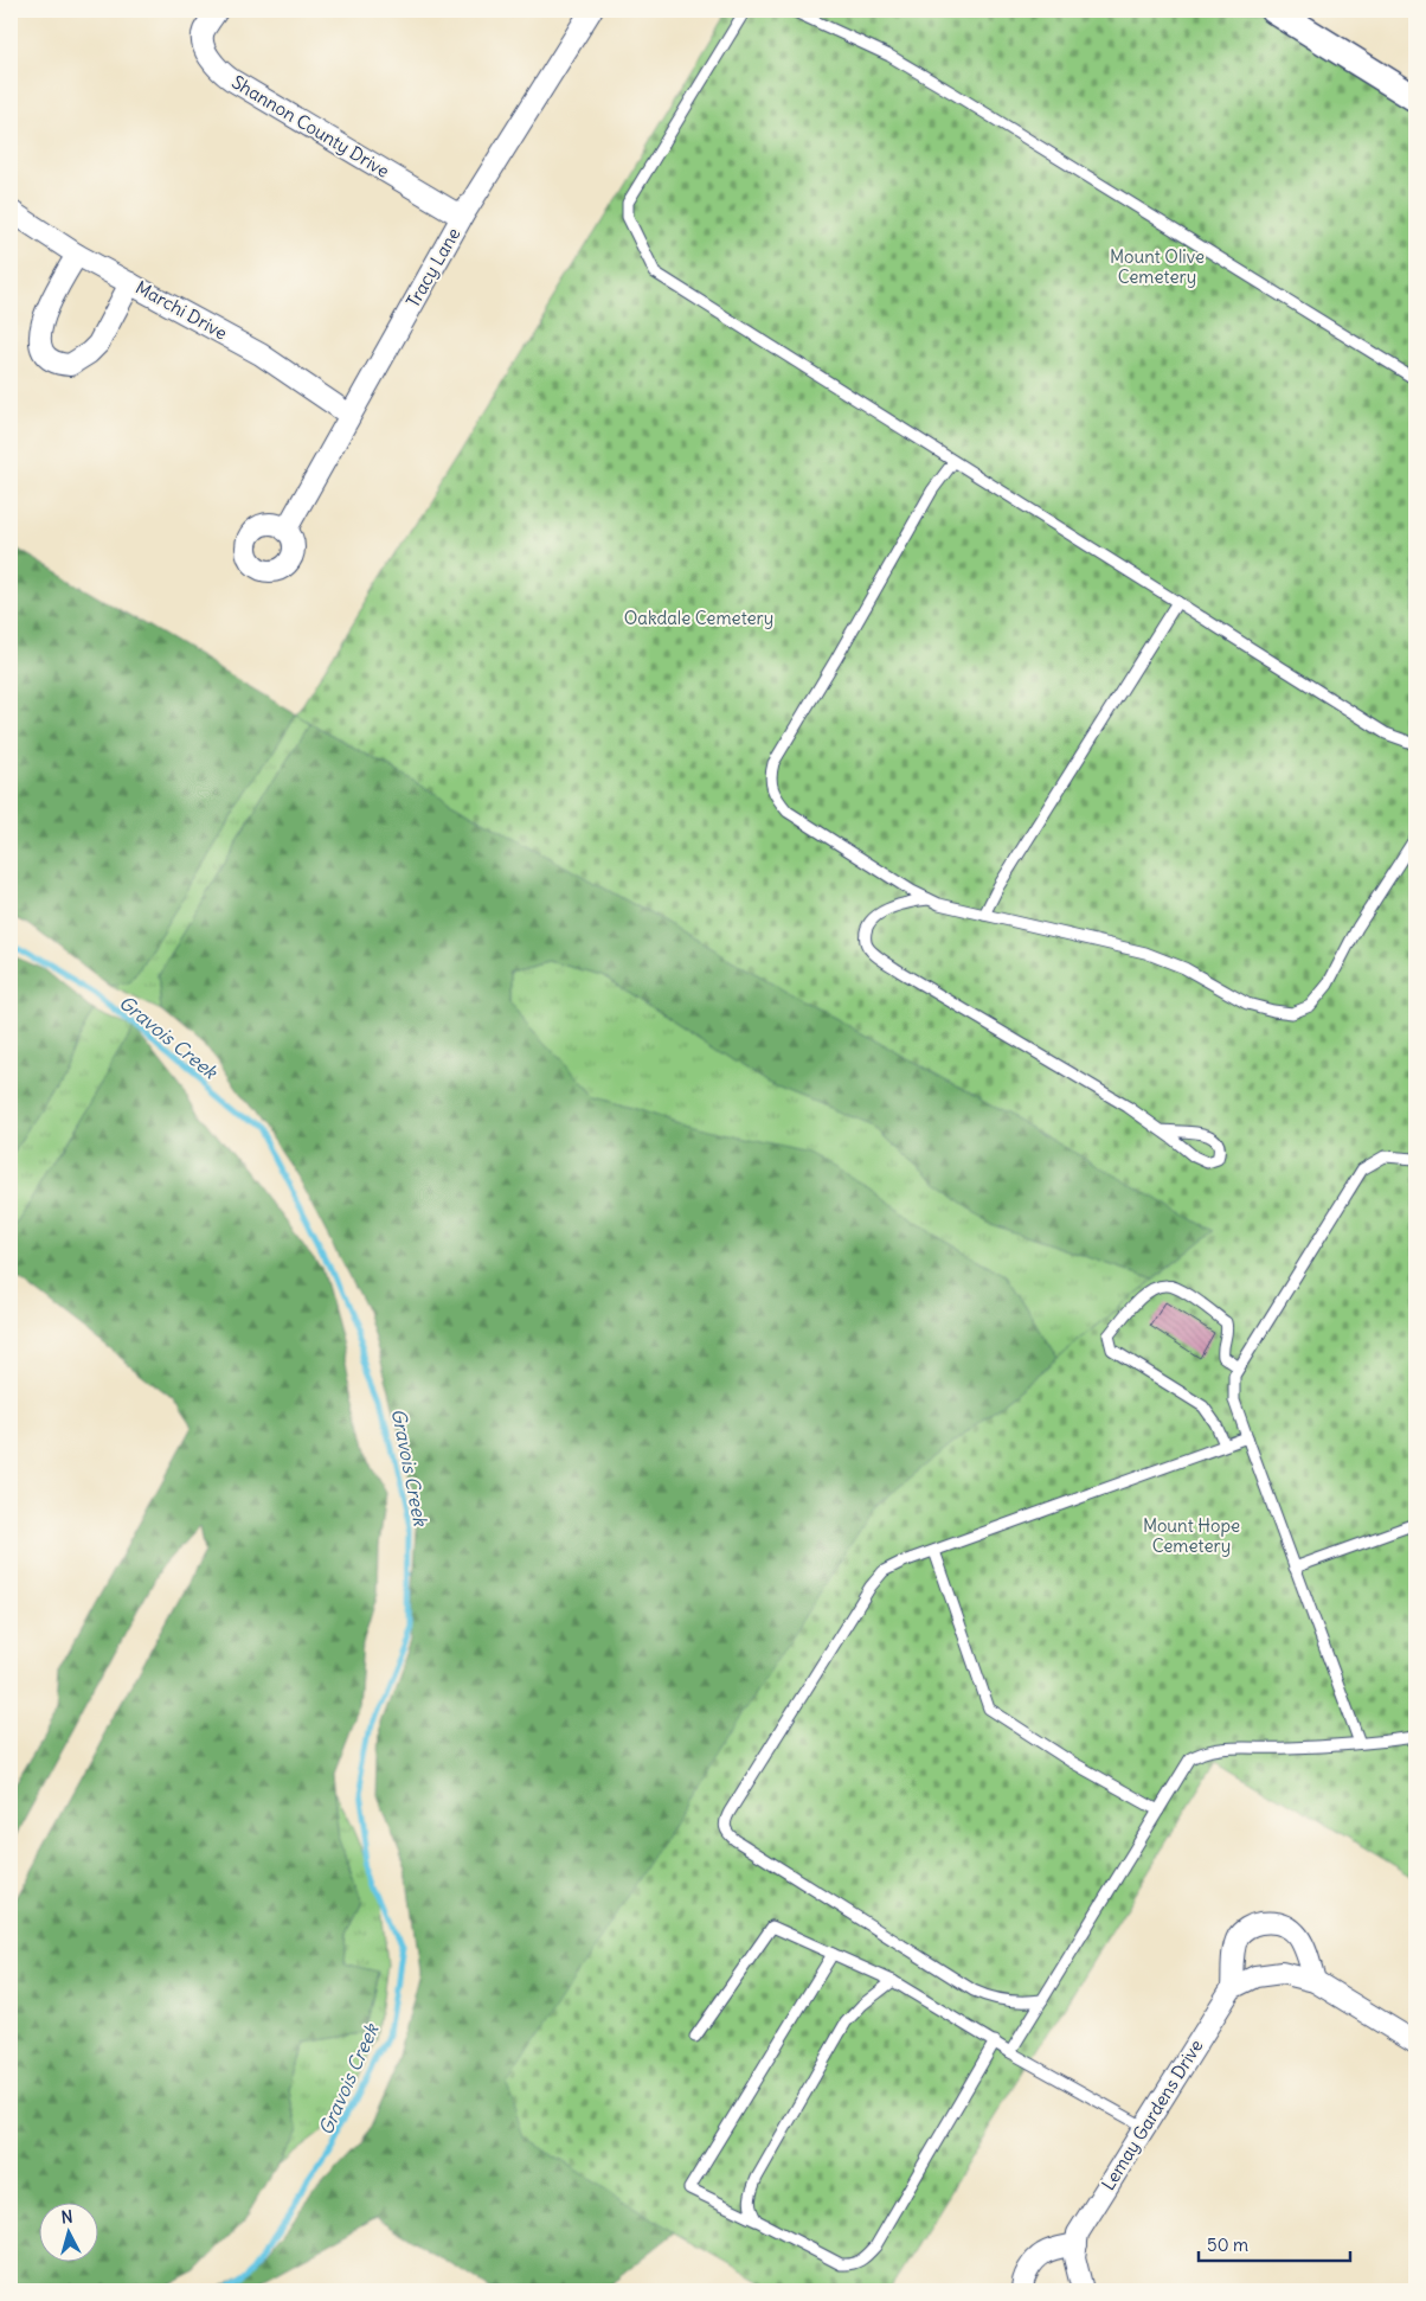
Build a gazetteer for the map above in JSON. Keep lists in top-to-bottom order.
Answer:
{
  "streets": {
    "street": [
      "Shannon County Drive",
      "Tracy Lane",
      "Marchi Drive",
      "Lemay Gardens Drive"
    ]
  },
  "crossings": [
    ["Shannon County Drive", "Tracy Lane"],
    ["Tracy Lane", "Marchi Drive"]
  ],
  "water": ["Gravois Creek"],
  "parks": ["Mount Olive Cemetery", "Oakdale Cemetery", "Mount Hope Cemetery"],
  "scale_bar": "50 m",
  "north": "top"
}
